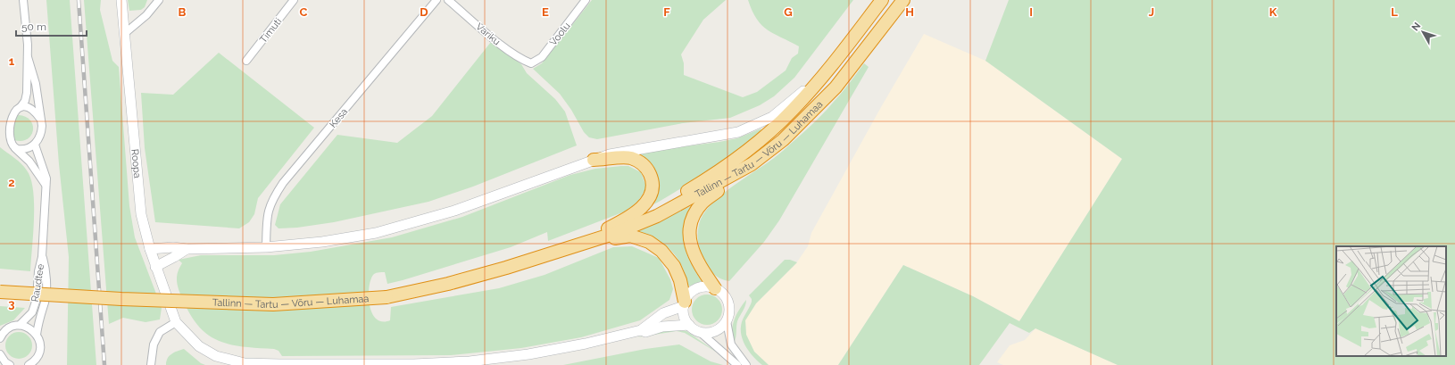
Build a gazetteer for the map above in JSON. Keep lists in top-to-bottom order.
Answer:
{
  "streets": {
    "highway": ["Tallinn — Tartu — Võru — Luhamaa"],
    "street": [
      "Timuti",
      "Variku",
      "Voolu",
      "Kesa",
      "Roopa",
      "Raudtee"
    ]
  },
  "crossings": [
    ["Variku", "Voolu"]
  ],
  "scale_bar": "50 m",
  "north": "top left",
  "grid": {
    "columns": [
      "B",
      "C",
      "D",
      "E",
      "F",
      "G",
      "H",
      "I",
      "J",
      "K",
      "L"
    ],
    "rows": ["1", "2", "3"]
  }
}
